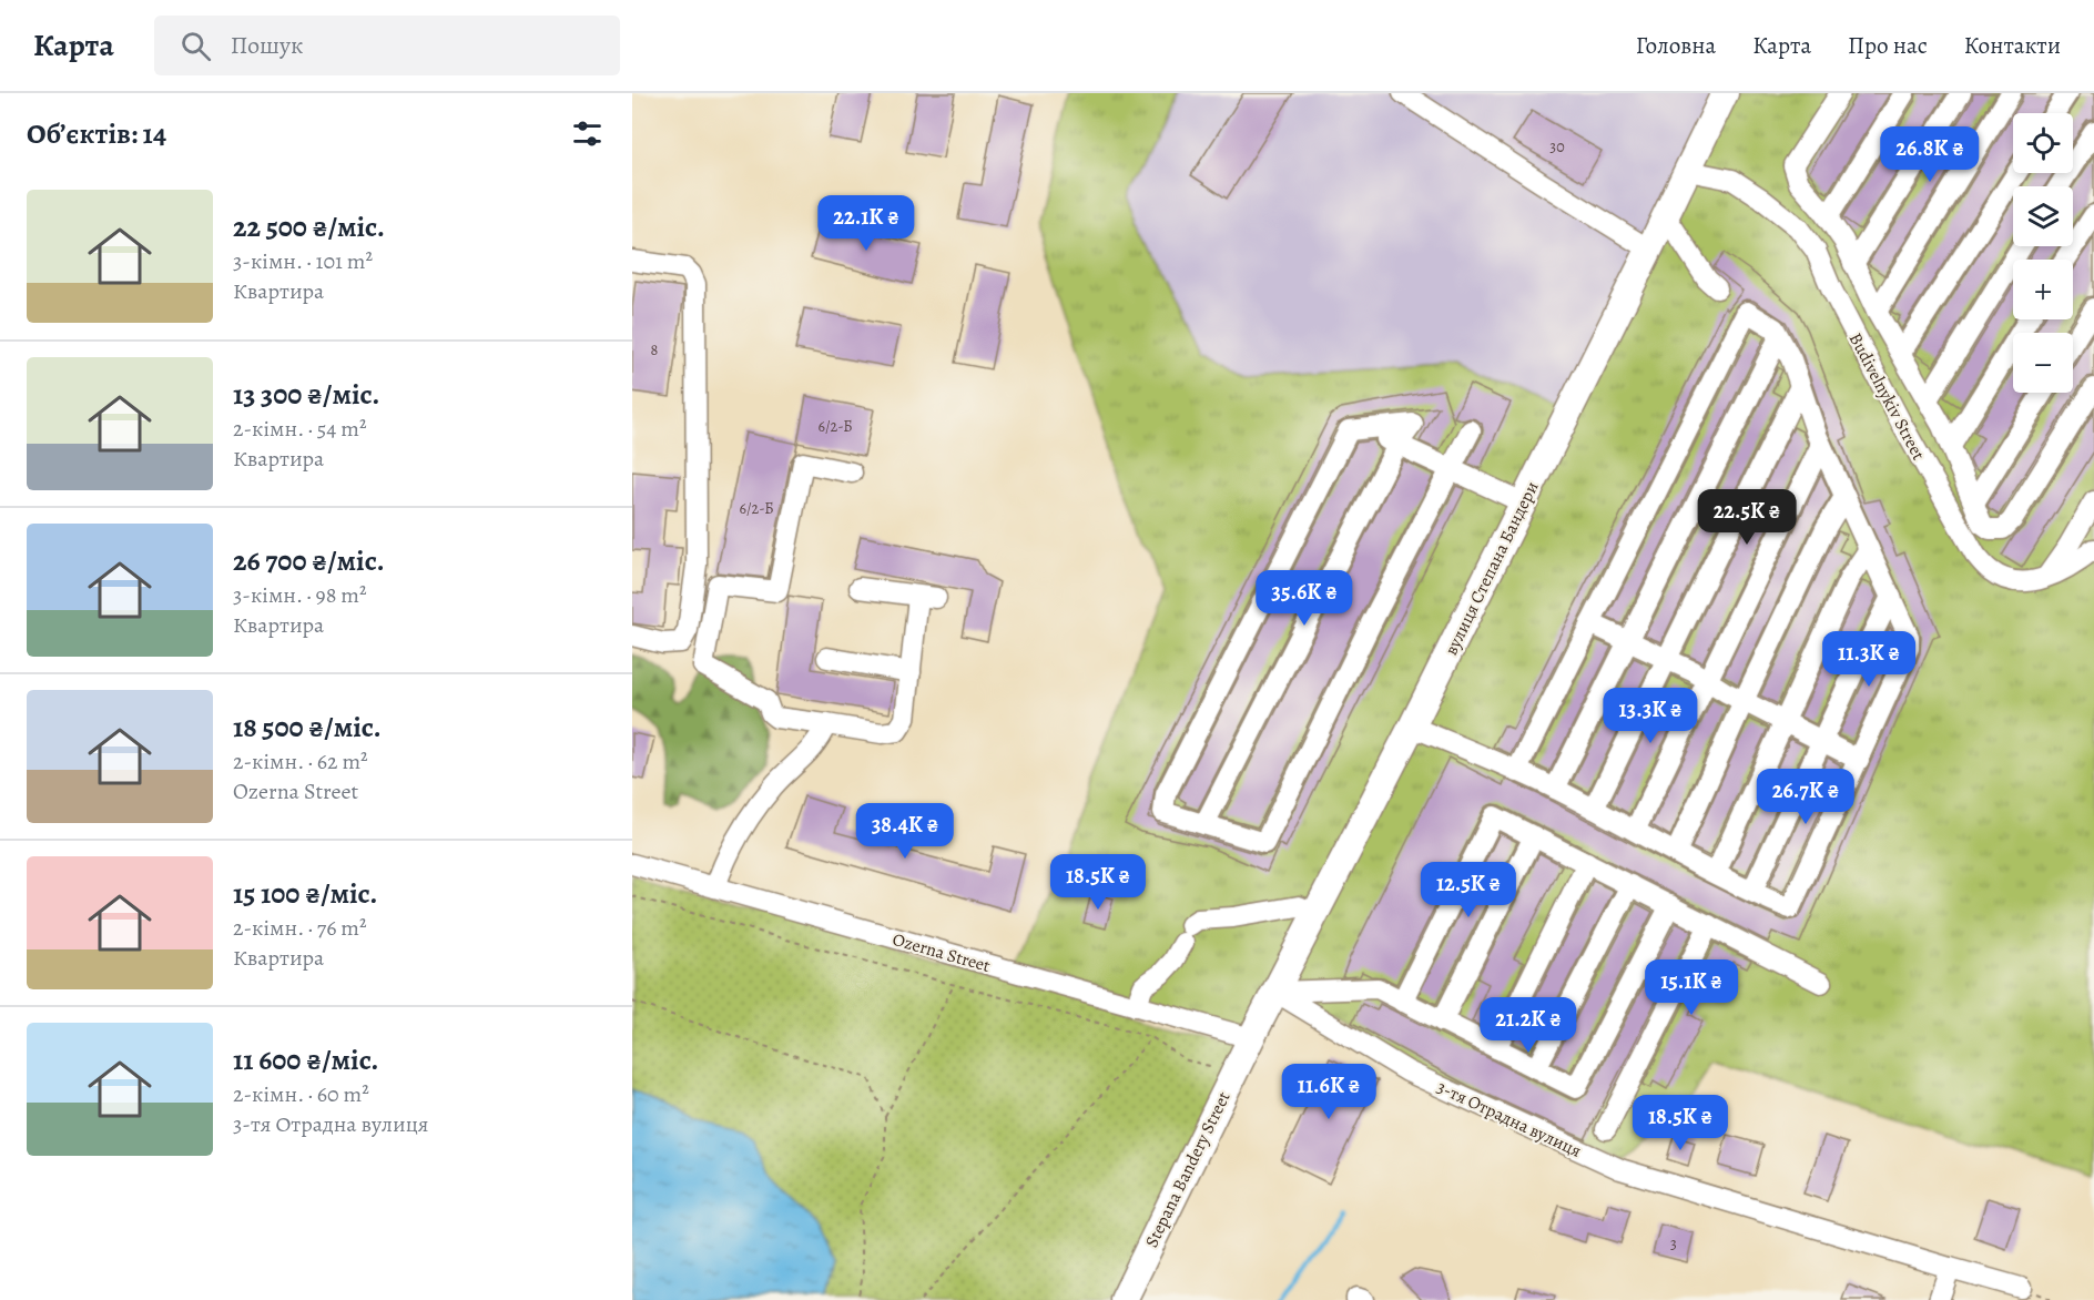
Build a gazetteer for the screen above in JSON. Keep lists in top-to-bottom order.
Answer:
{
  "streets": {
    "main road": ["вулиця Степана Бандери", "Stepana Bandery Street"],
    "street": ["Budivelnykiv Street", "Ozerna Street", "3-тя Отрадна вулиця"]
  },
  "crossings": [
    ["Budivelnykiv Street", "вулиця Степана Бандери"],
    ["вулиця Степана Бандери", "Ozerna Street"],
    ["вулиця Степана Бандери", "3-тя Отрадна вулиця"],
    ["вулиця Степана Бандери", "Stepana Bandery Street"],
    ["Ozerna Street", "Stepana Bandery Street"]
  ],
  "house_numbers": [
    "30",
    "8",
    "6/2-Б",
    "6/2-Б",
    "3"
  ],
  "page": {
    "header": "Карта",
    "search": "Пошук",
    "nav": [
      "Головна",
      "Карта",
      "Про нас",
      "Контакти"
    ],
    "heading": "Об’єктів: 14",
    "map_buttons": ["+", "−"],
    "price": [
      "26.8K ₴",
      "22.1K ₴",
      "22.5K ₴",
      "35.6K ₴",
      "11.3K ₴",
      "13.3K ₴",
      "26.7K ₴",
      "38.4K ₴",
      "18.5K ₴",
      "12.5K ₴",
      "15.1K ₴",
      "21.2K ₴",
      "11.6K ₴",
      "18.5K ₴"
    ],
    "list": [
      {
        "name": "22 500 ₴/міс.",
        "note": "3-кімн. · 101 m² · Квартира"
      },
      {
        "name": "13 300 ₴/міс.",
        "note": "2-кімн. · 54 m² · Квартира"
      },
      {
        "name": "26 700 ₴/міс.",
        "note": "3-кімн. · 98 m² · Квартира"
      },
      {
        "name": "18 500 ₴/міс.",
        "note": "2-кімн. · 62 m² · Ozerna Street"
      },
      {
        "name": "15 100 ₴/міс.",
        "note": "2-кімн. · 76 m² · Квартира"
      },
      {
        "name": "11 600 ₴/міс.",
        "note": "2-кімн. · 60 m² · 3-тя Отрадна вулиця"
      }
    ]
  }
}
